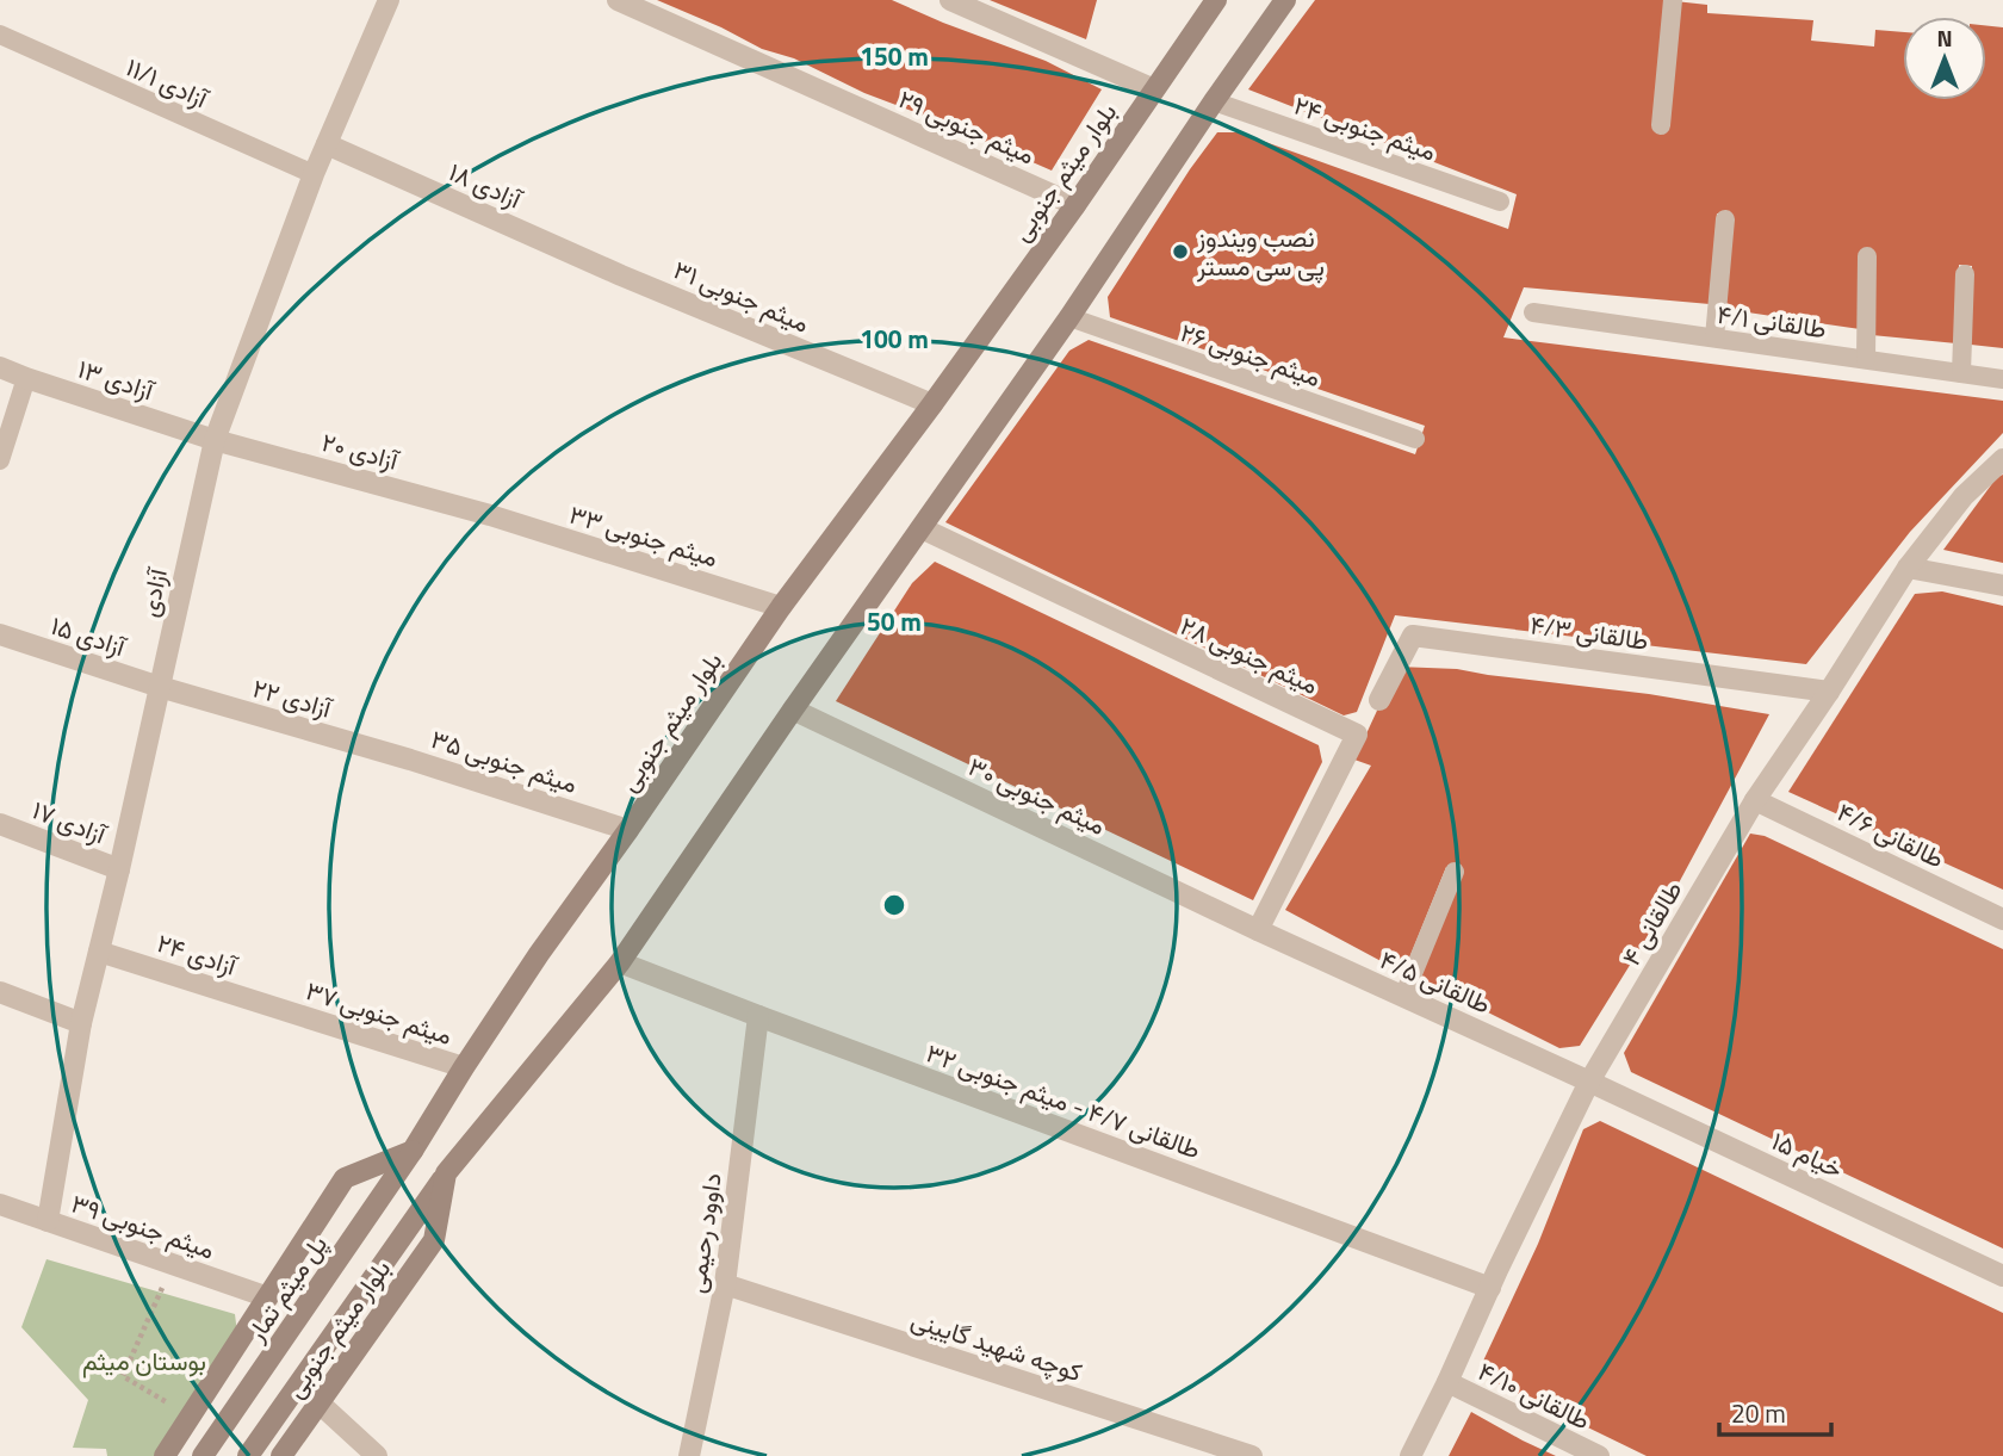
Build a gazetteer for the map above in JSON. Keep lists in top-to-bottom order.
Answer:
{
  "streets": {
    "main road": ["بلوار میثم جنوبی", "پل میثم تمار"],
    "street": [
      "میثم جنوبی ۲۹",
      "آزادی ۱۸",
      "میثم جنوبی ۳۱",
      "آزادی ۱۳",
      "آزادی ۲۰",
      "میثم جنوبی ۳۳",
      "آزادی",
      "طالقانی ۴/۳",
      "آزادی ۱۵",
      "میثم جنوبی ۲۸",
      "آزادی ۲۲",
      "میثم جنوبی ۳۵",
      "میثم جنوبی ۳۰",
      "آزادی ۱۷",
      "طالقانی ۴/۶",
      "طالقانی ۴",
      "آزادی ۲۴",
      "طالقانی ۴/۵",
      "میثم جنوبی ۳۷",
      "طالقانی ۴/۷ - میثم جنوبی ۳۲",
      "خیام ۱۵",
      "میثم جنوبی ۳۹",
      "داوود رحیمی",
      "کوچه شهید گایینی",
      "طالقانی ۴/۱۰"
    ],
    "lane": [
      "آزادی ۱۱/۱",
      "میثم جنوبی ۲۴",
      "طالقانی ۴/۱",
      "میثم جنوبی ۲۶"
    ]
  },
  "crossings": [
    ["آزادی ۱۱/۱", "آزادی"],
    ["میثم جنوبی ۲۹", "بلوار میثم جنوبی"],
    ["میثم جنوبی ۲۴", "بلوار میثم جنوبی"],
    ["بلوار میثم جنوبی", "میثم جنوبی ۳۱"],
    ["بلوار میثم جنوبی", "میثم جنوبی ۲۶"],
    ["بلوار میثم جنوبی", "میثم جنوبی ۳۳"],
    ["بلوار میثم جنوبی", "میثم جنوبی ۲۸"],
    ["بلوار میثم جنوبی", "میثم جنوبی ۳۵"],
    ["بلوار میثم جنوبی", "میثم جنوبی ۳۰"],
    ["بلوار میثم جنوبی", "میثم جنوبی ۳۷"],
    ["بلوار میثم جنوبی", "طالقانی ۴/۷ - میثم جنوبی ۳۲"],
    ["بلوار میثم جنوبی", "پل میثم تمار"],
    ["آزادی ۱۸", "میثم جنوبی ۳۱"],
    ["آزادی ۱۸", "آزادی"],
    ["آزادی ۱۳", "آزادی ۲۰"],
    ["آزادی ۱۳", "آزادی"],
    ["آزادی ۲۰", "میثم جنوبی ۳۳"],
    ["آزادی ۲۰", "آزادی"],
    ["آزادی", "آزادی ۱۵"],
    ["آزادی", "آزادی ۲۲"],
    ["آزادی", "آزادی ۱۷"],
    ["آزادی", "آزادی ۲۴"],
    ["آزادی", "میثم جنوبی ۳۹"],
    ["طالقانی ۴/۳", "طالقانی ۴"],
    ["آزادی ۱۵", "آزادی ۲۲"],
    ["میثم جنوبی ۲۸", "میثم جنوبی ۳۰"],
    ["میثم جنوبی ۲۸", "طالقانی ۴/۵"],
    ["آزادی ۲۲", "میثم جنوبی ۳۵"],
    ["میثم جنوبی ۳۰", "طالقانی ۴/۵"],
    ["طالقانی ۴/۶", "طالقانی ۴"],
    ["طالقانی ۴", "طالقانی ۴/۵"],
    ["طالقانی ۴", "طالقانی ۴/۷ - میثم جنوبی ۳۲"],
    ["طالقانی ۴", "خیام ۱۵"],
    ["طالقانی ۴", "طالقانی ۴/۱۰"],
    ["آزادی ۲۴", "میثم جنوبی ۳۷"],
    ["طالقانی ۴/۵", "خیام ۱۵"],
    ["طالقانی ۴/۷ - میثم جنوبی ۳۲", "داوود رحیمی"],
    ["داوود رحیمی", "کوچه شهید گایینی"]
  ],
  "parks": ["بوستان میثم"],
  "places": ["نصب ویندوز پی سی مستر"],
  "scale_bar": "20 m",
  "north": "top",
  "rings": ["150 m", "100 m", "50 m"]
}
